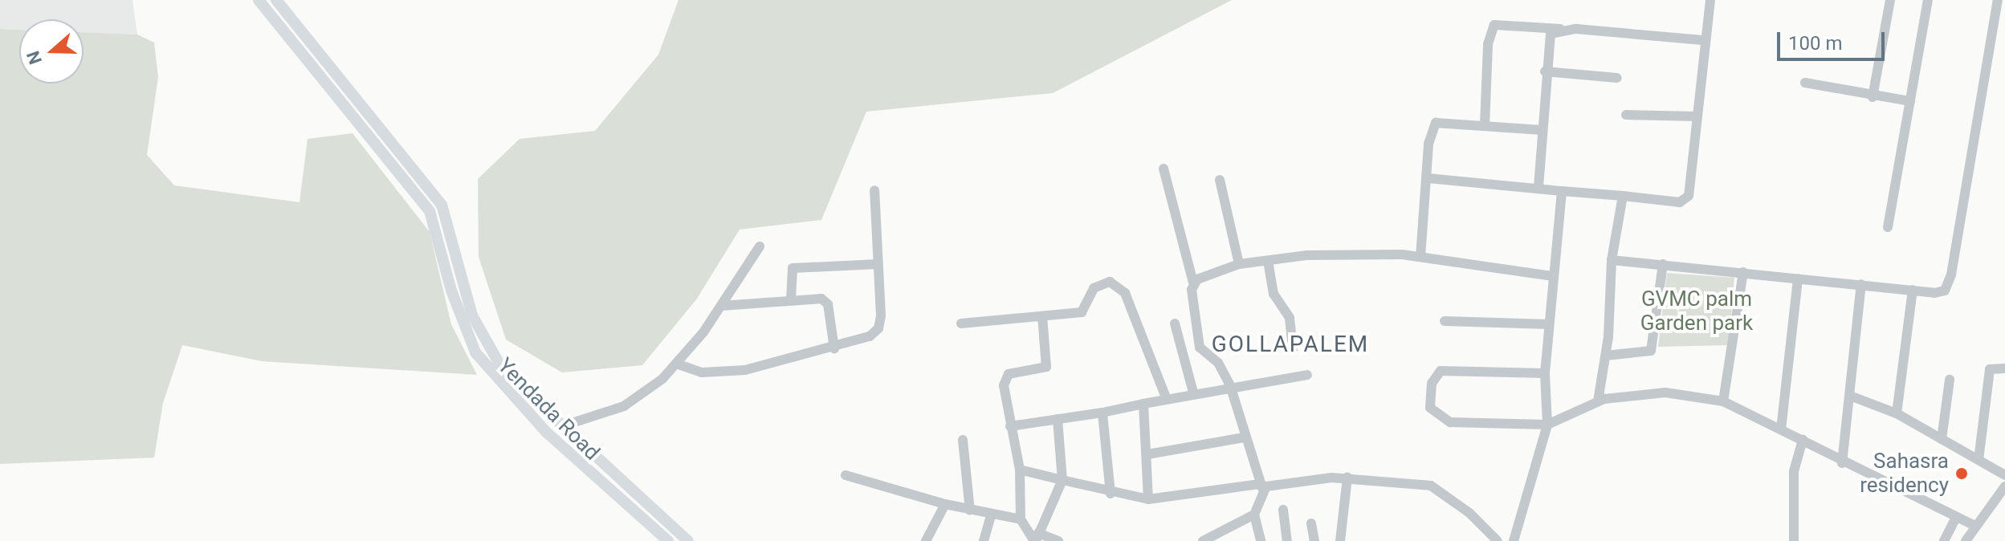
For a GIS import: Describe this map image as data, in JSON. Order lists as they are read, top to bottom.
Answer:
{
  "streets": {
    "main road": ["Yendada Road"]
  },
  "districts": ["GOLLAPALEM"],
  "parks": ["GVMC palm Garden park"],
  "places": ["Sahasra residency"],
  "scale_bar": "100 m",
  "north": "left"
}
